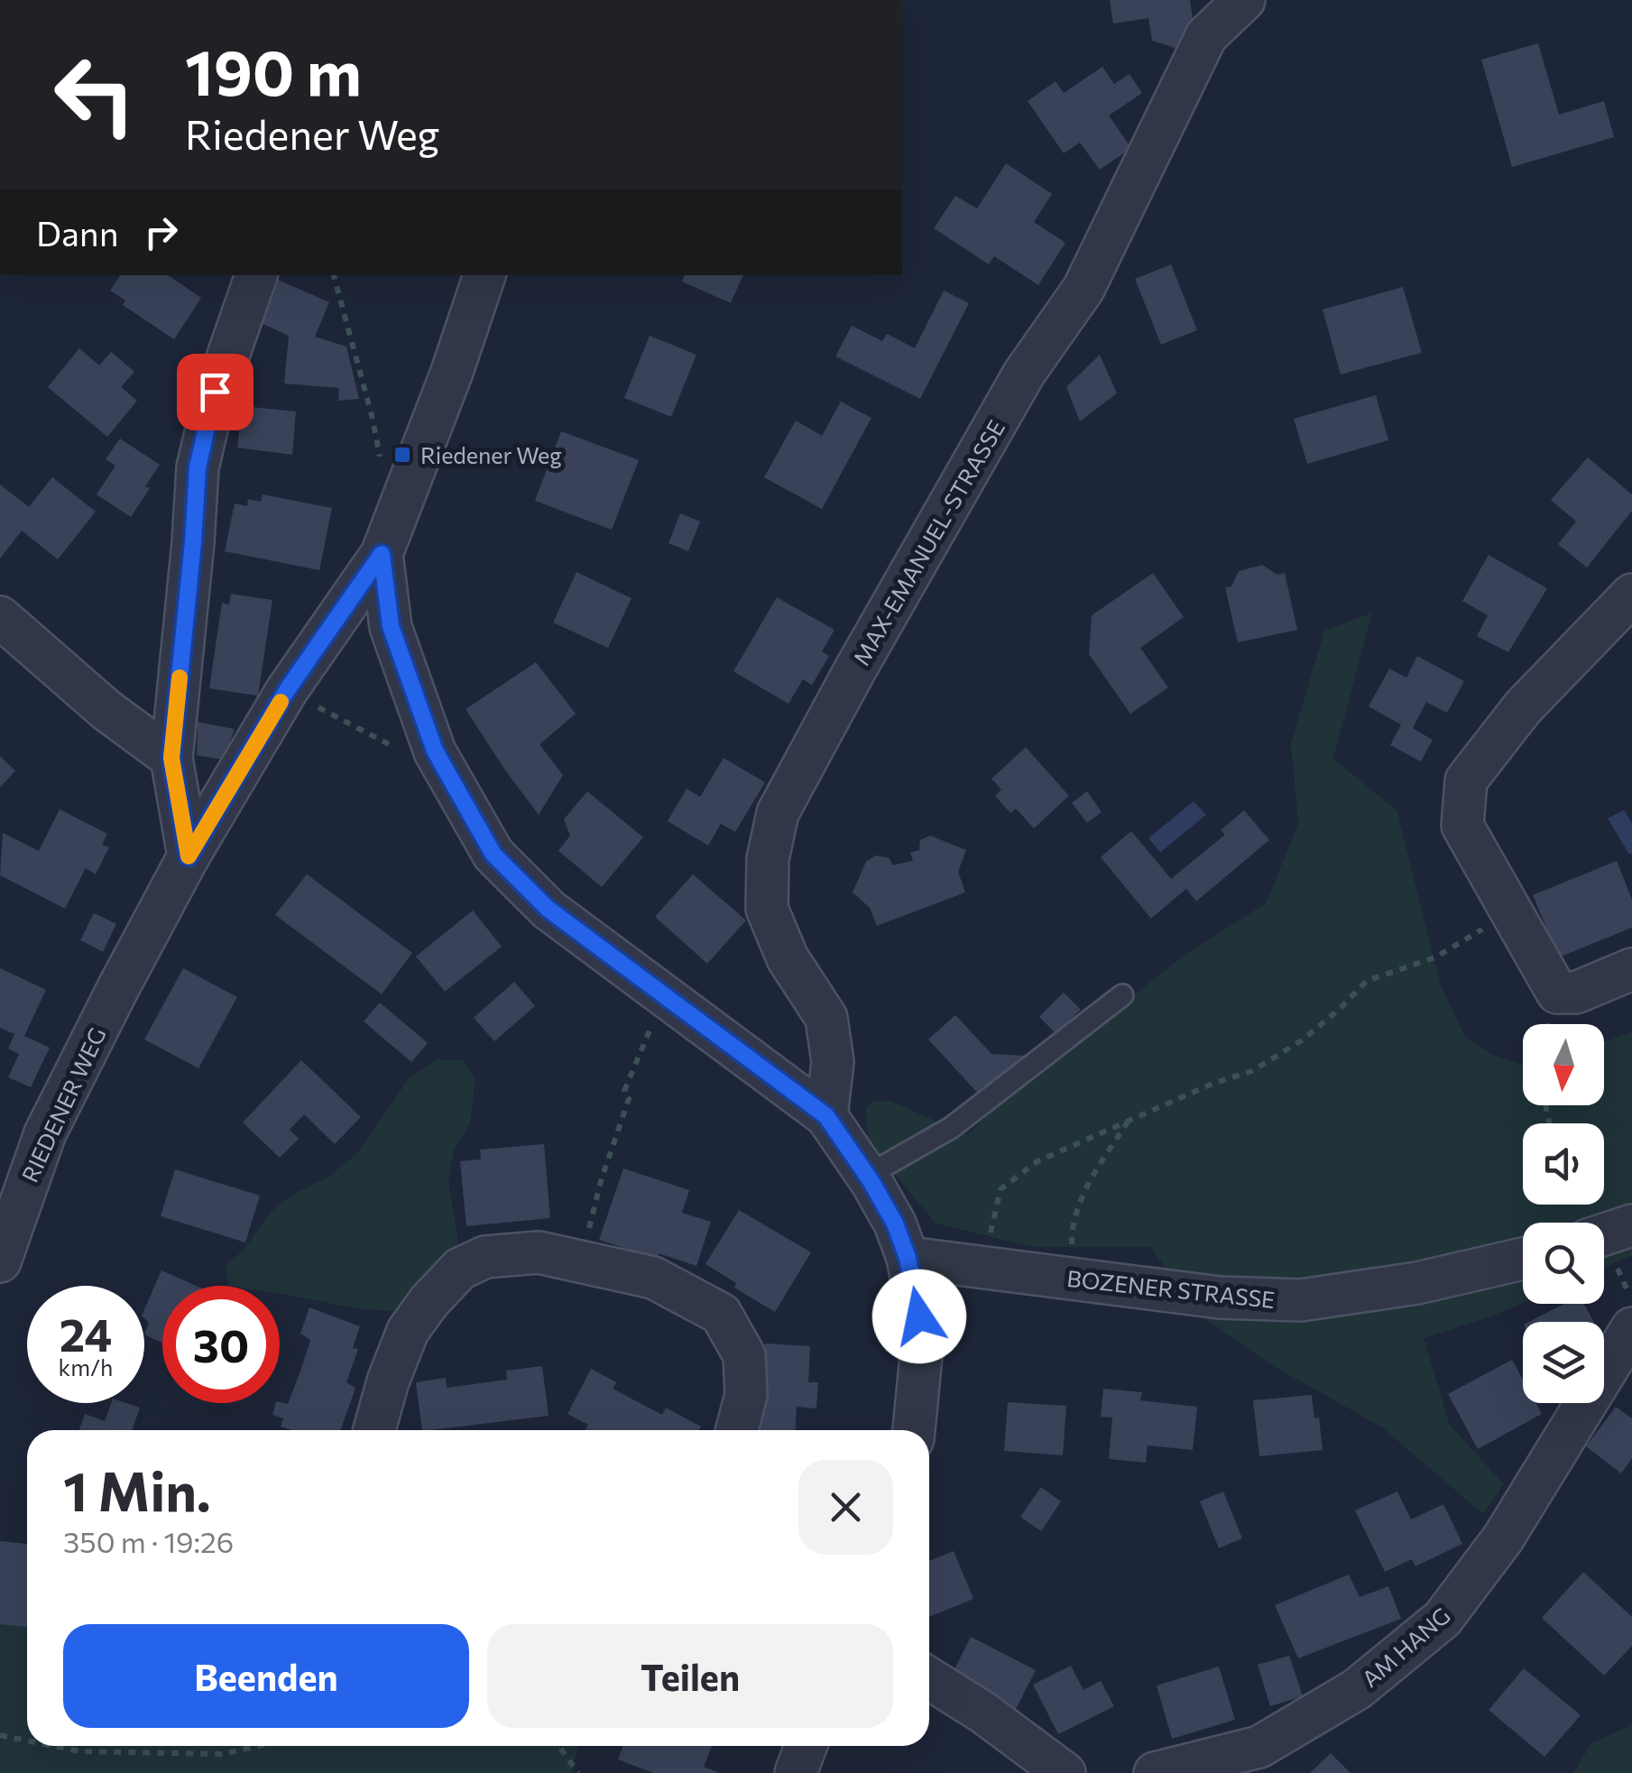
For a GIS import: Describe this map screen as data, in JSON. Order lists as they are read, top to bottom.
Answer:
{
  "streets": {
    "street": [
      "MAX-EMANUEL-STRASSE",
      "RIEDENER WEG",
      "BOZENER STRASSE",
      "AM HANG"
    ]
  },
  "places": {
    "transit": ["Riedener Weg"]
  },
  "north": "bottom",
  "page": {
    "turn": ["190 m", "Riedener Weg"],
    "then": "Dann",
    "speed": "24 km/h",
    "limit": "30",
    "heading": ["1 Min.", "350 m · 19:26"],
    "buttons": ["Beenden", "Teilen"]
  }
}
